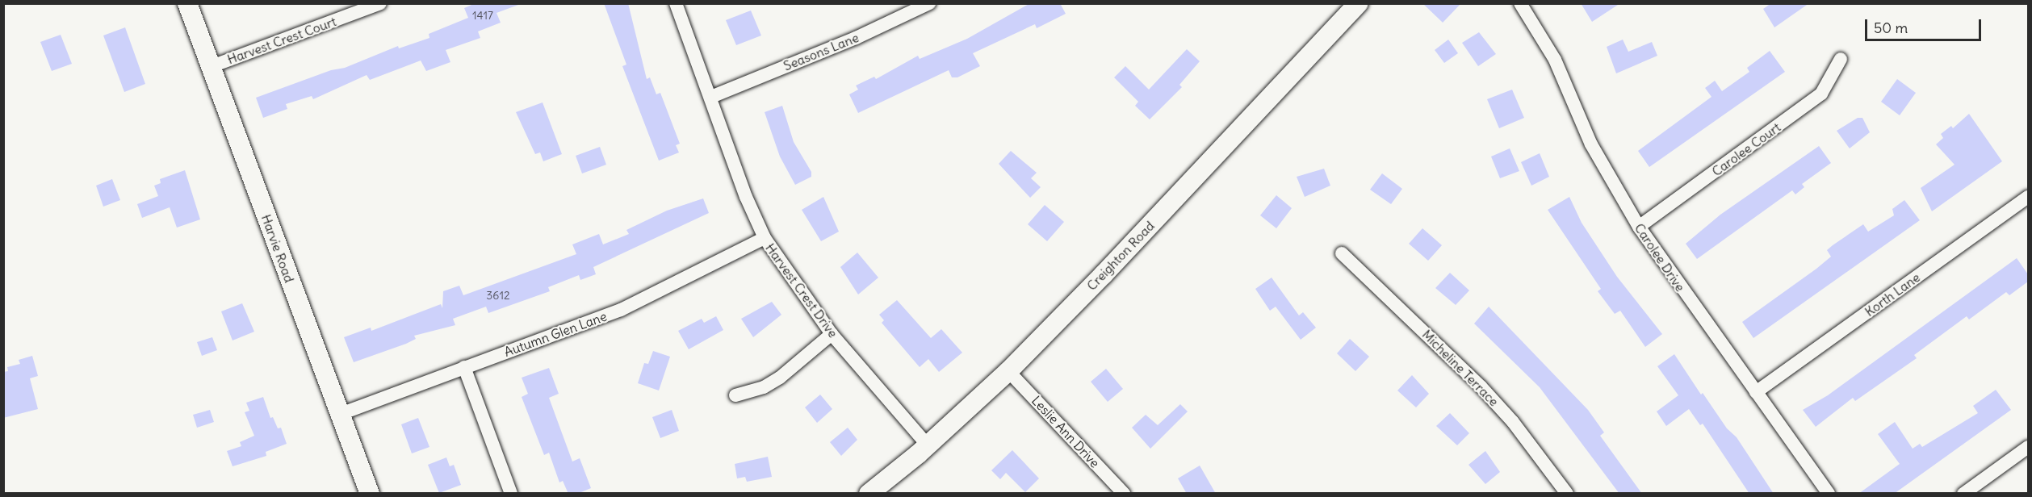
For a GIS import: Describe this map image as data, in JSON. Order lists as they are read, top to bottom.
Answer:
{
  "streets": {
    "main road": ["Harvie Road", "Creighton Road"],
    "street": [
      "Harvest Crest Court",
      "Seasons Lane",
      "Carolee Court",
      "Carolee Drive",
      "Harvest Crest Drive",
      "Korth Lane",
      "Autumn Glen Lane",
      "Micheline Terrace",
      "Leslie Ann Drive"
    ]
  },
  "crossings": [
    ["Harvest Crest Court", "Harvie Road"],
    ["Seasons Lane", "Harvest Crest Drive"],
    ["Carolee Court", "Carolee Drive"],
    ["Harvie Road", "Autumn Glen Lane"],
    ["Creighton Road", "Harvest Crest Drive"],
    ["Creighton Road", "Leslie Ann Drive"],
    ["Carolee Drive", "Korth Lane"],
    ["Harvest Crest Drive", "Autumn Glen Lane"]
  ],
  "house_numbers": ["1417", "3612"],
  "scale_bar": "50 m"
}
